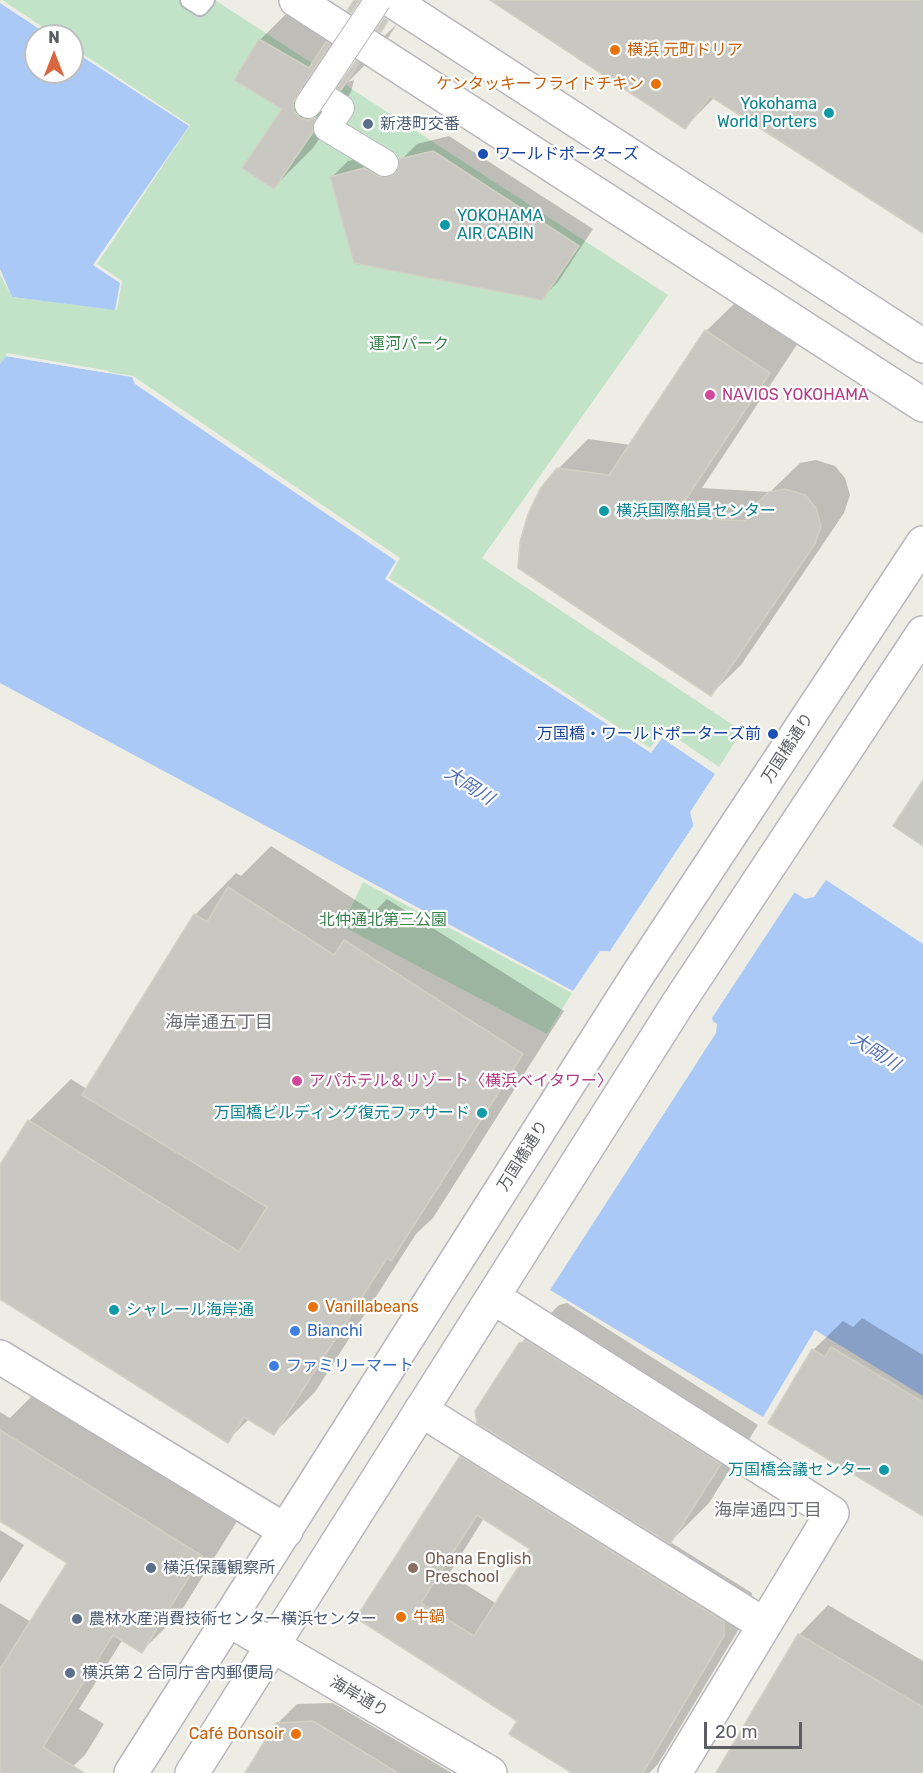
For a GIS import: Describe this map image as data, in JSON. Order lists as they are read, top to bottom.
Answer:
{
  "streets": {
    "street": ["万国橋通り", "海岸通り"]
  },
  "crossings": [
    ["万国橋通り", "海岸通り"]
  ],
  "districts": ["海岸通五丁目", "海岸通四丁目"],
  "water": ["大岡川"],
  "parks": ["運河パーク", "北仲通北第三公園"],
  "places": [
    "横浜 元町ドリア",
    "ケンタッキーフライドチキン",
    "Yokohama World Porters",
    "新港町交番",
    "ワールドポーターズ",
    "YOKOHAMA AIR CABIN",
    "NAVIOS YOKOHAMA",
    "横浜国際船員センター",
    "万国橋・ワールドポーターズ前",
    "アパホテル＆リゾート〈横浜ベイタワー〉",
    "万国橋ビルディング復元ファサード",
    "Vanillabeans",
    "シャレール海岸通",
    "Bianchi",
    "ファミリーマート",
    "万国橋会議センター",
    "横浜保護観察所",
    "Ohana English Preschool",
    "牛鍋",
    "農林水産消費技術センター横浜センター",
    "横浜第２合同庁舎内郵便局",
    "Café Bonsoir"
  ],
  "scale_bar": "20 m",
  "north": "top"
}
